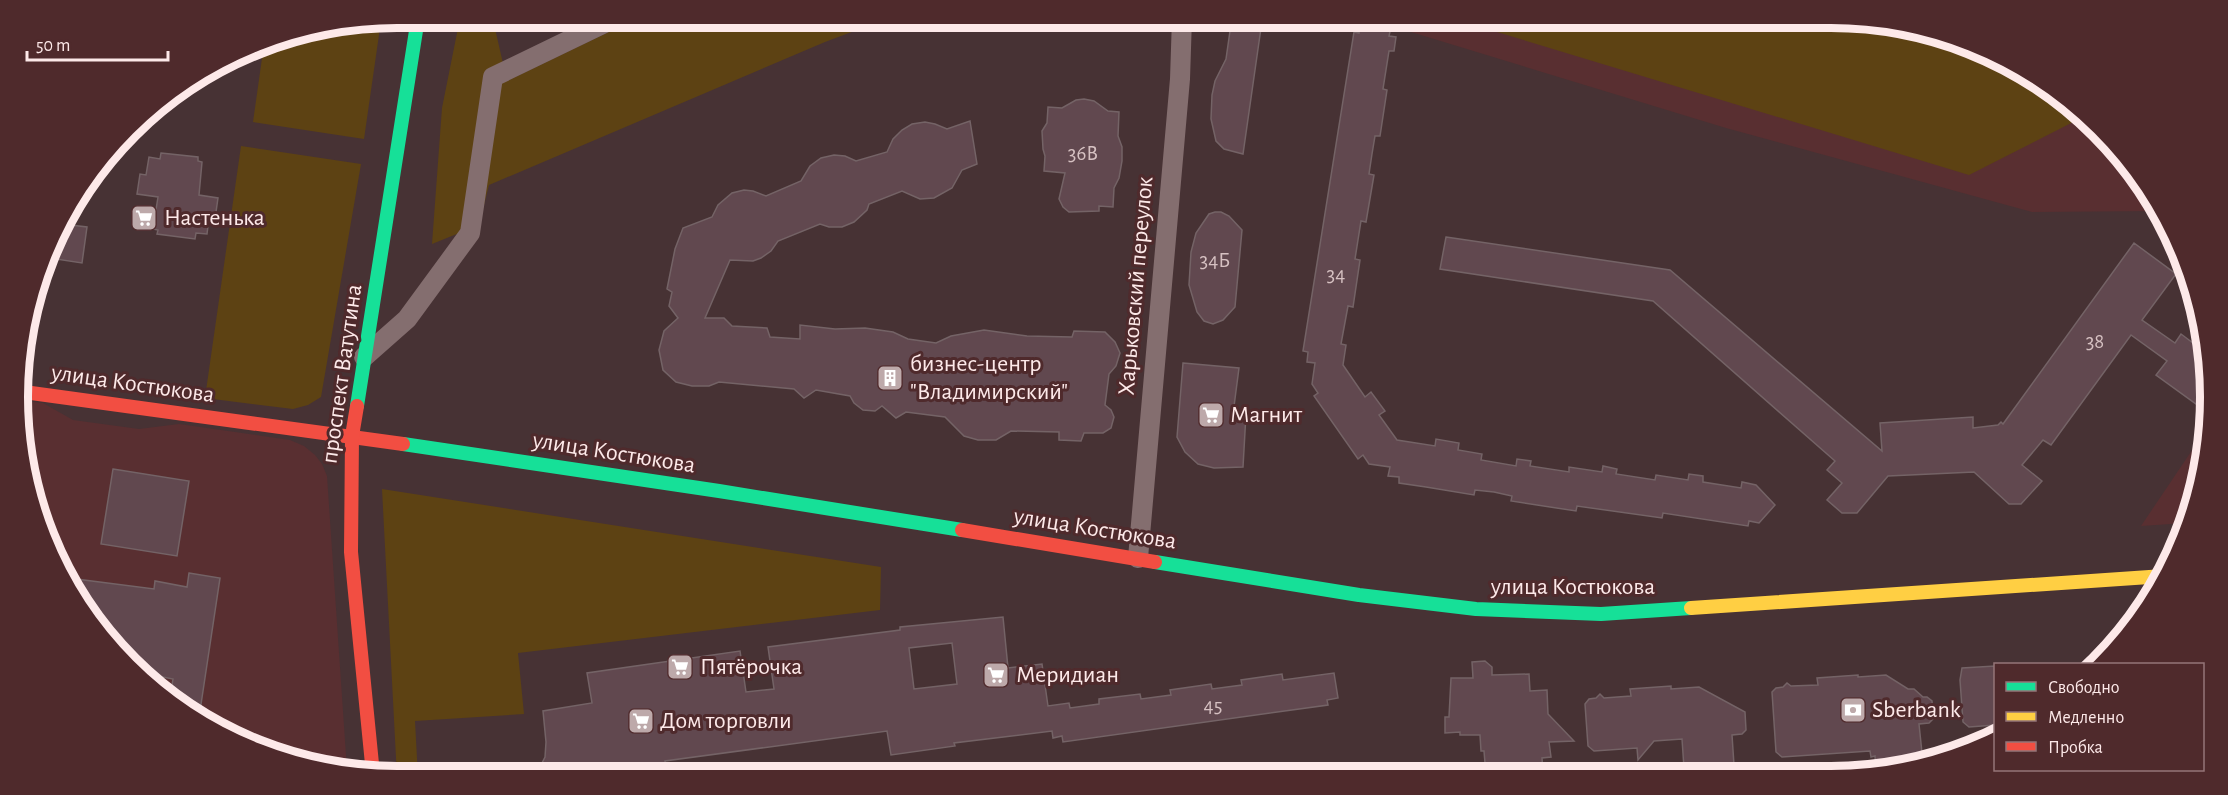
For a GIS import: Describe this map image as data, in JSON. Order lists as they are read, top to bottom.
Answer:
{
  "streets": {
    "main road": ["проспект Ватутина", "улица Костюкова"],
    "street": ["Харьковский переулок"]
  },
  "crossings": [
    ["Харьковский переулок", "улица Костюкова"],
    ["проспект Ватутина", "улица Костюкова"]
  ],
  "places": {
    "supermarket": [
      "Настенька",
      "Магнит",
      "Пятёрочка",
      "Меридиан",
      "Дом торговли"
    ],
    "building": ["бизнес-центр \"Владимирский\""],
    "bank": ["Sberbank"]
  },
  "house_numbers": [
    "36В",
    "34Б",
    "34",
    "38",
    "45"
  ],
  "legend": ["Свободно", "Медленно", "Пробка"],
  "scale_bar": "50 m"
}
